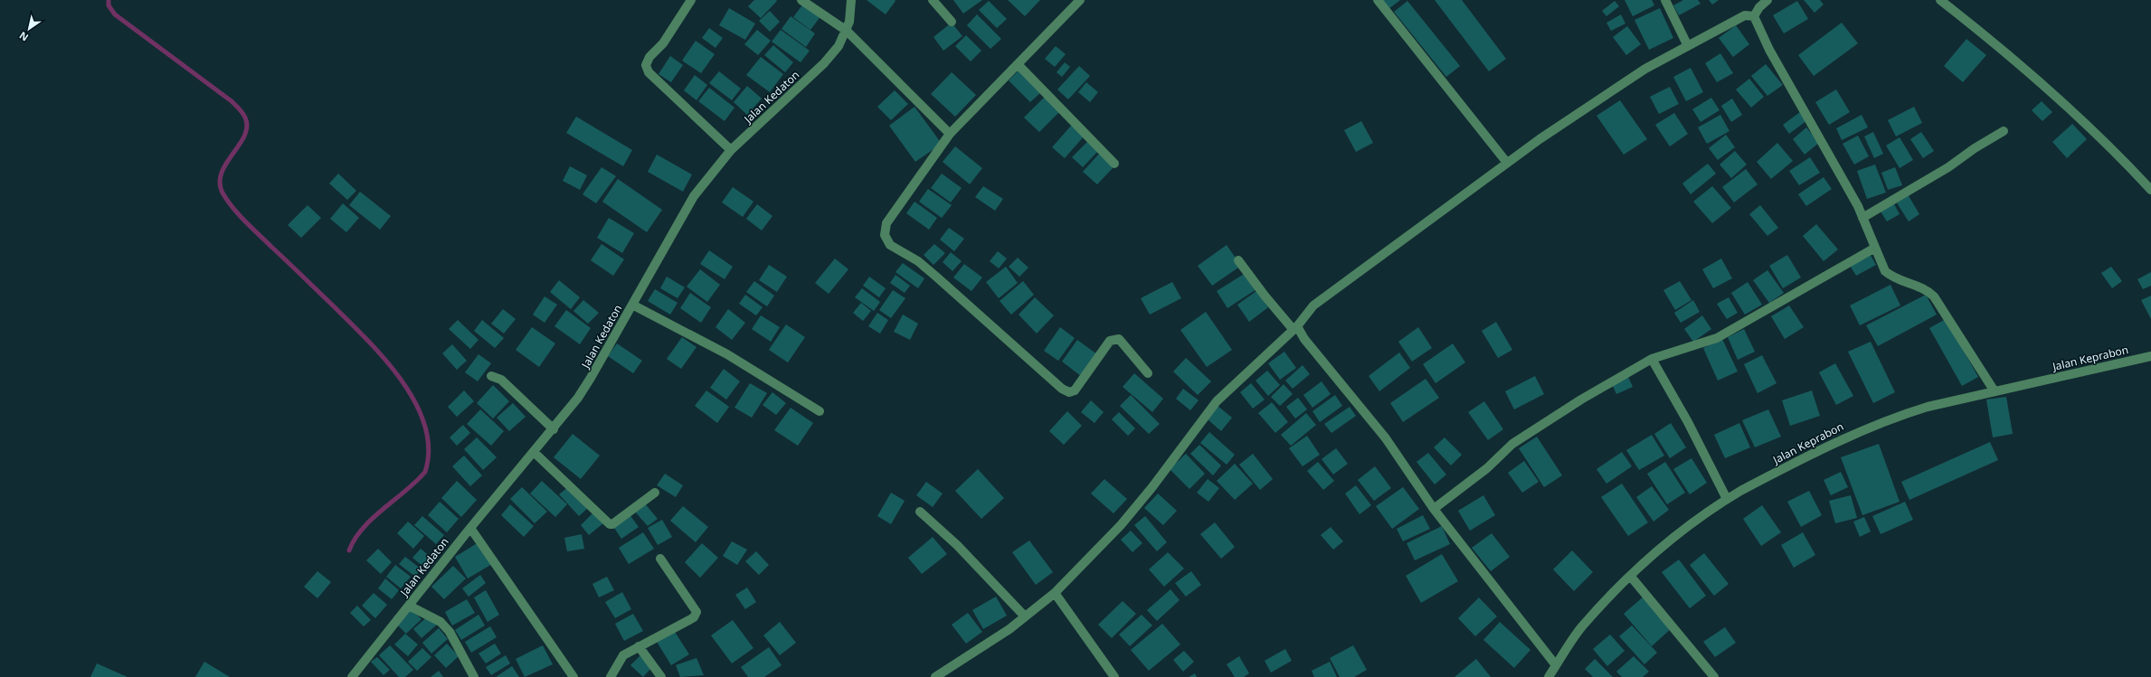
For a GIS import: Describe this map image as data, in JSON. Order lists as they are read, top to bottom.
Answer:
{
  "streets": {
    "street": ["Jalan Kedaton", "Jalan Keprabon"]
  },
  "north": "bottom left"
}
